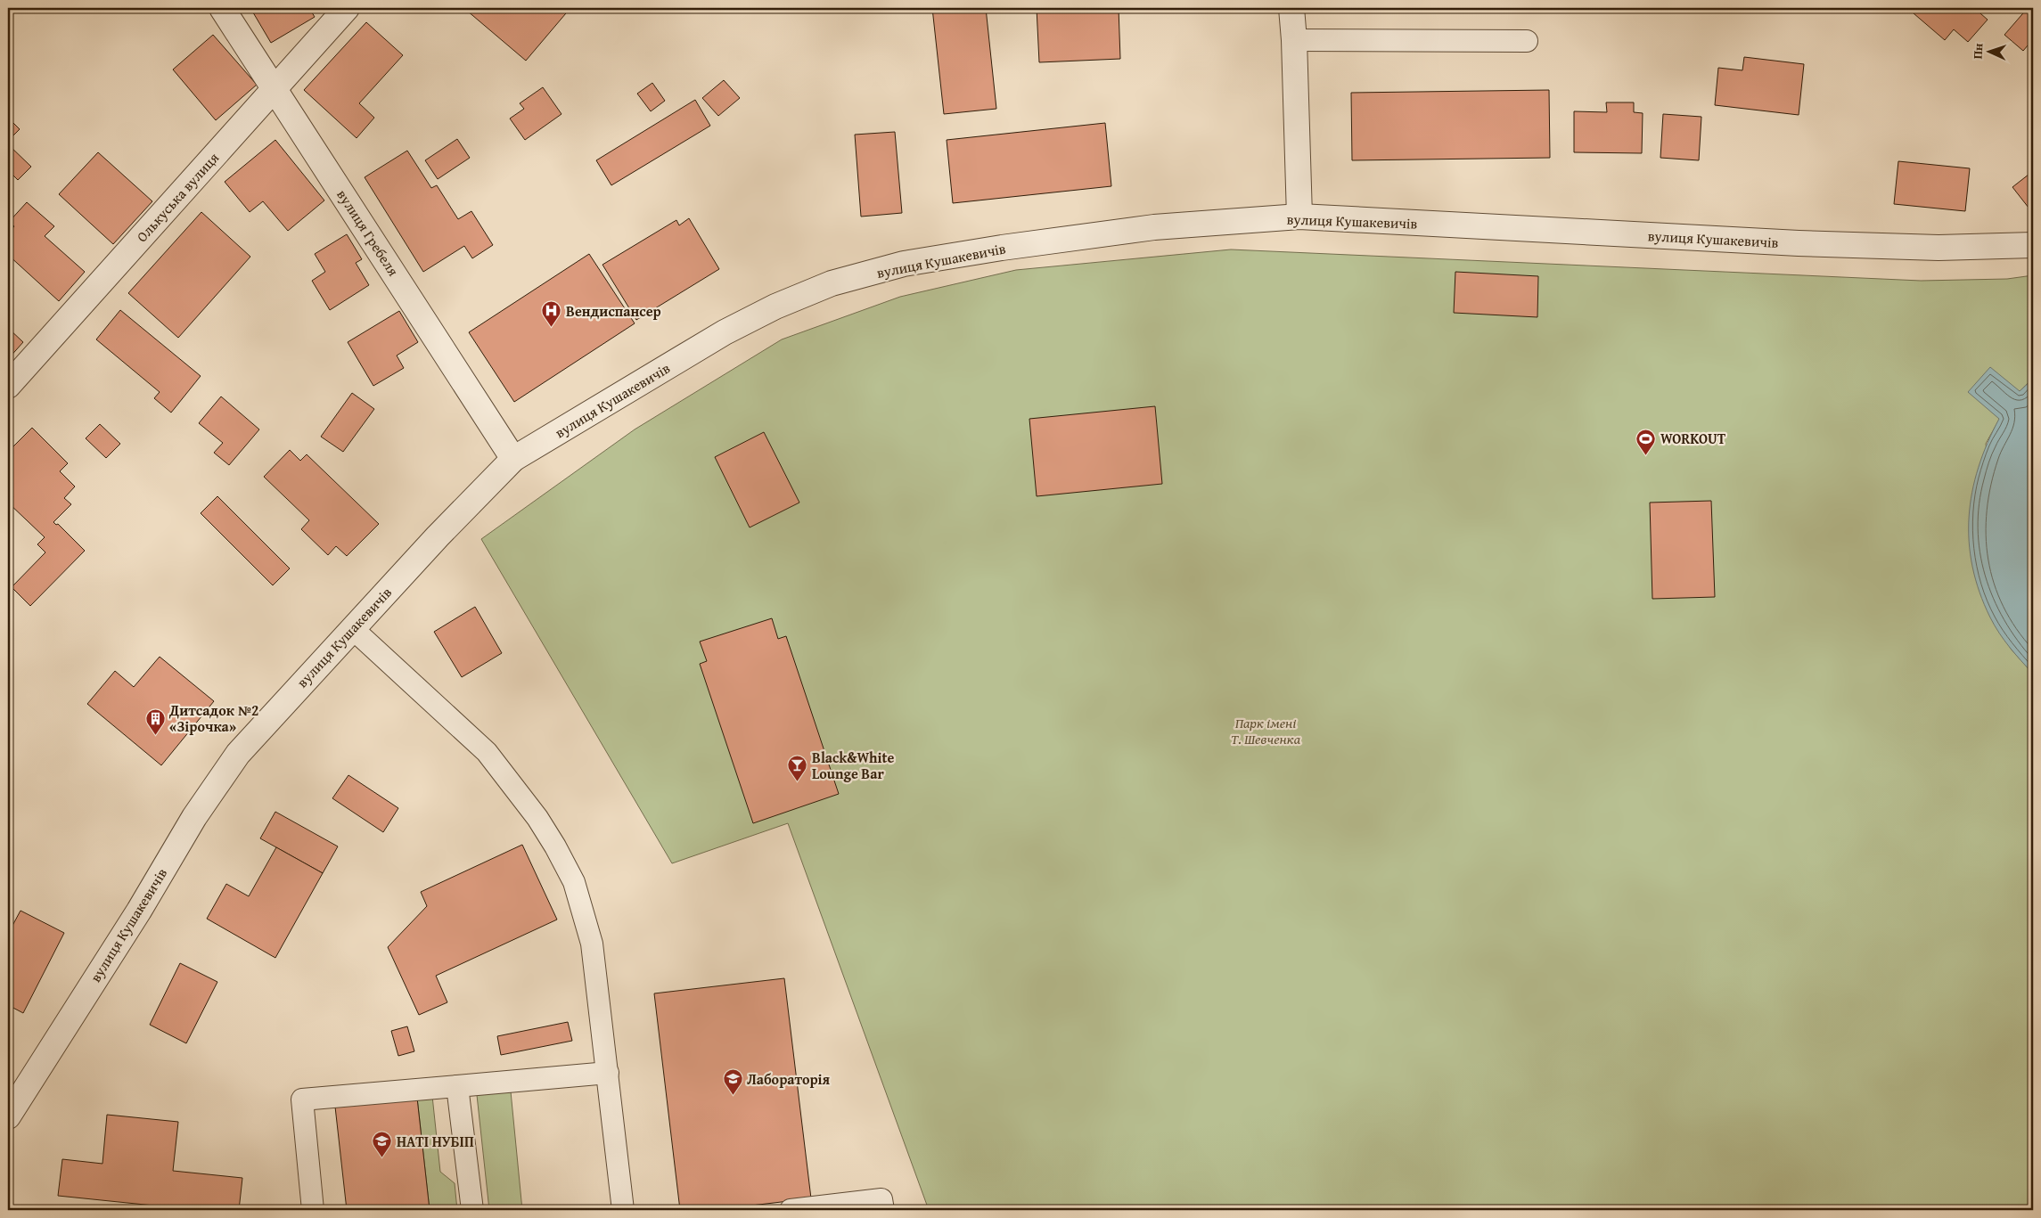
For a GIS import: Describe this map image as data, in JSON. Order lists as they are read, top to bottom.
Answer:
{
  "streets": {
    "street": ["Олькуська вулиця", "вулиця Кушакевичів", "вулиця Гребеля"]
  },
  "crossings": [
    ["Олькуська вулиця", "вулиця Гребеля"],
    ["вулиця Кушакевичів", "вулиця Гребеля"]
  ],
  "parks": ["Парк імені Т. Шевченка"],
  "places": {
    "hospital": ["Вендиспансер"],
    "sports": ["WORKOUT"],
    "building": ["Дитсадок №2 «Зірочка»"],
    "bar": ["Black&White Lounge Bar"],
    "school or university": ["Лабораторія", "НАТІ НУБІП"]
  },
  "north": "left"
}
